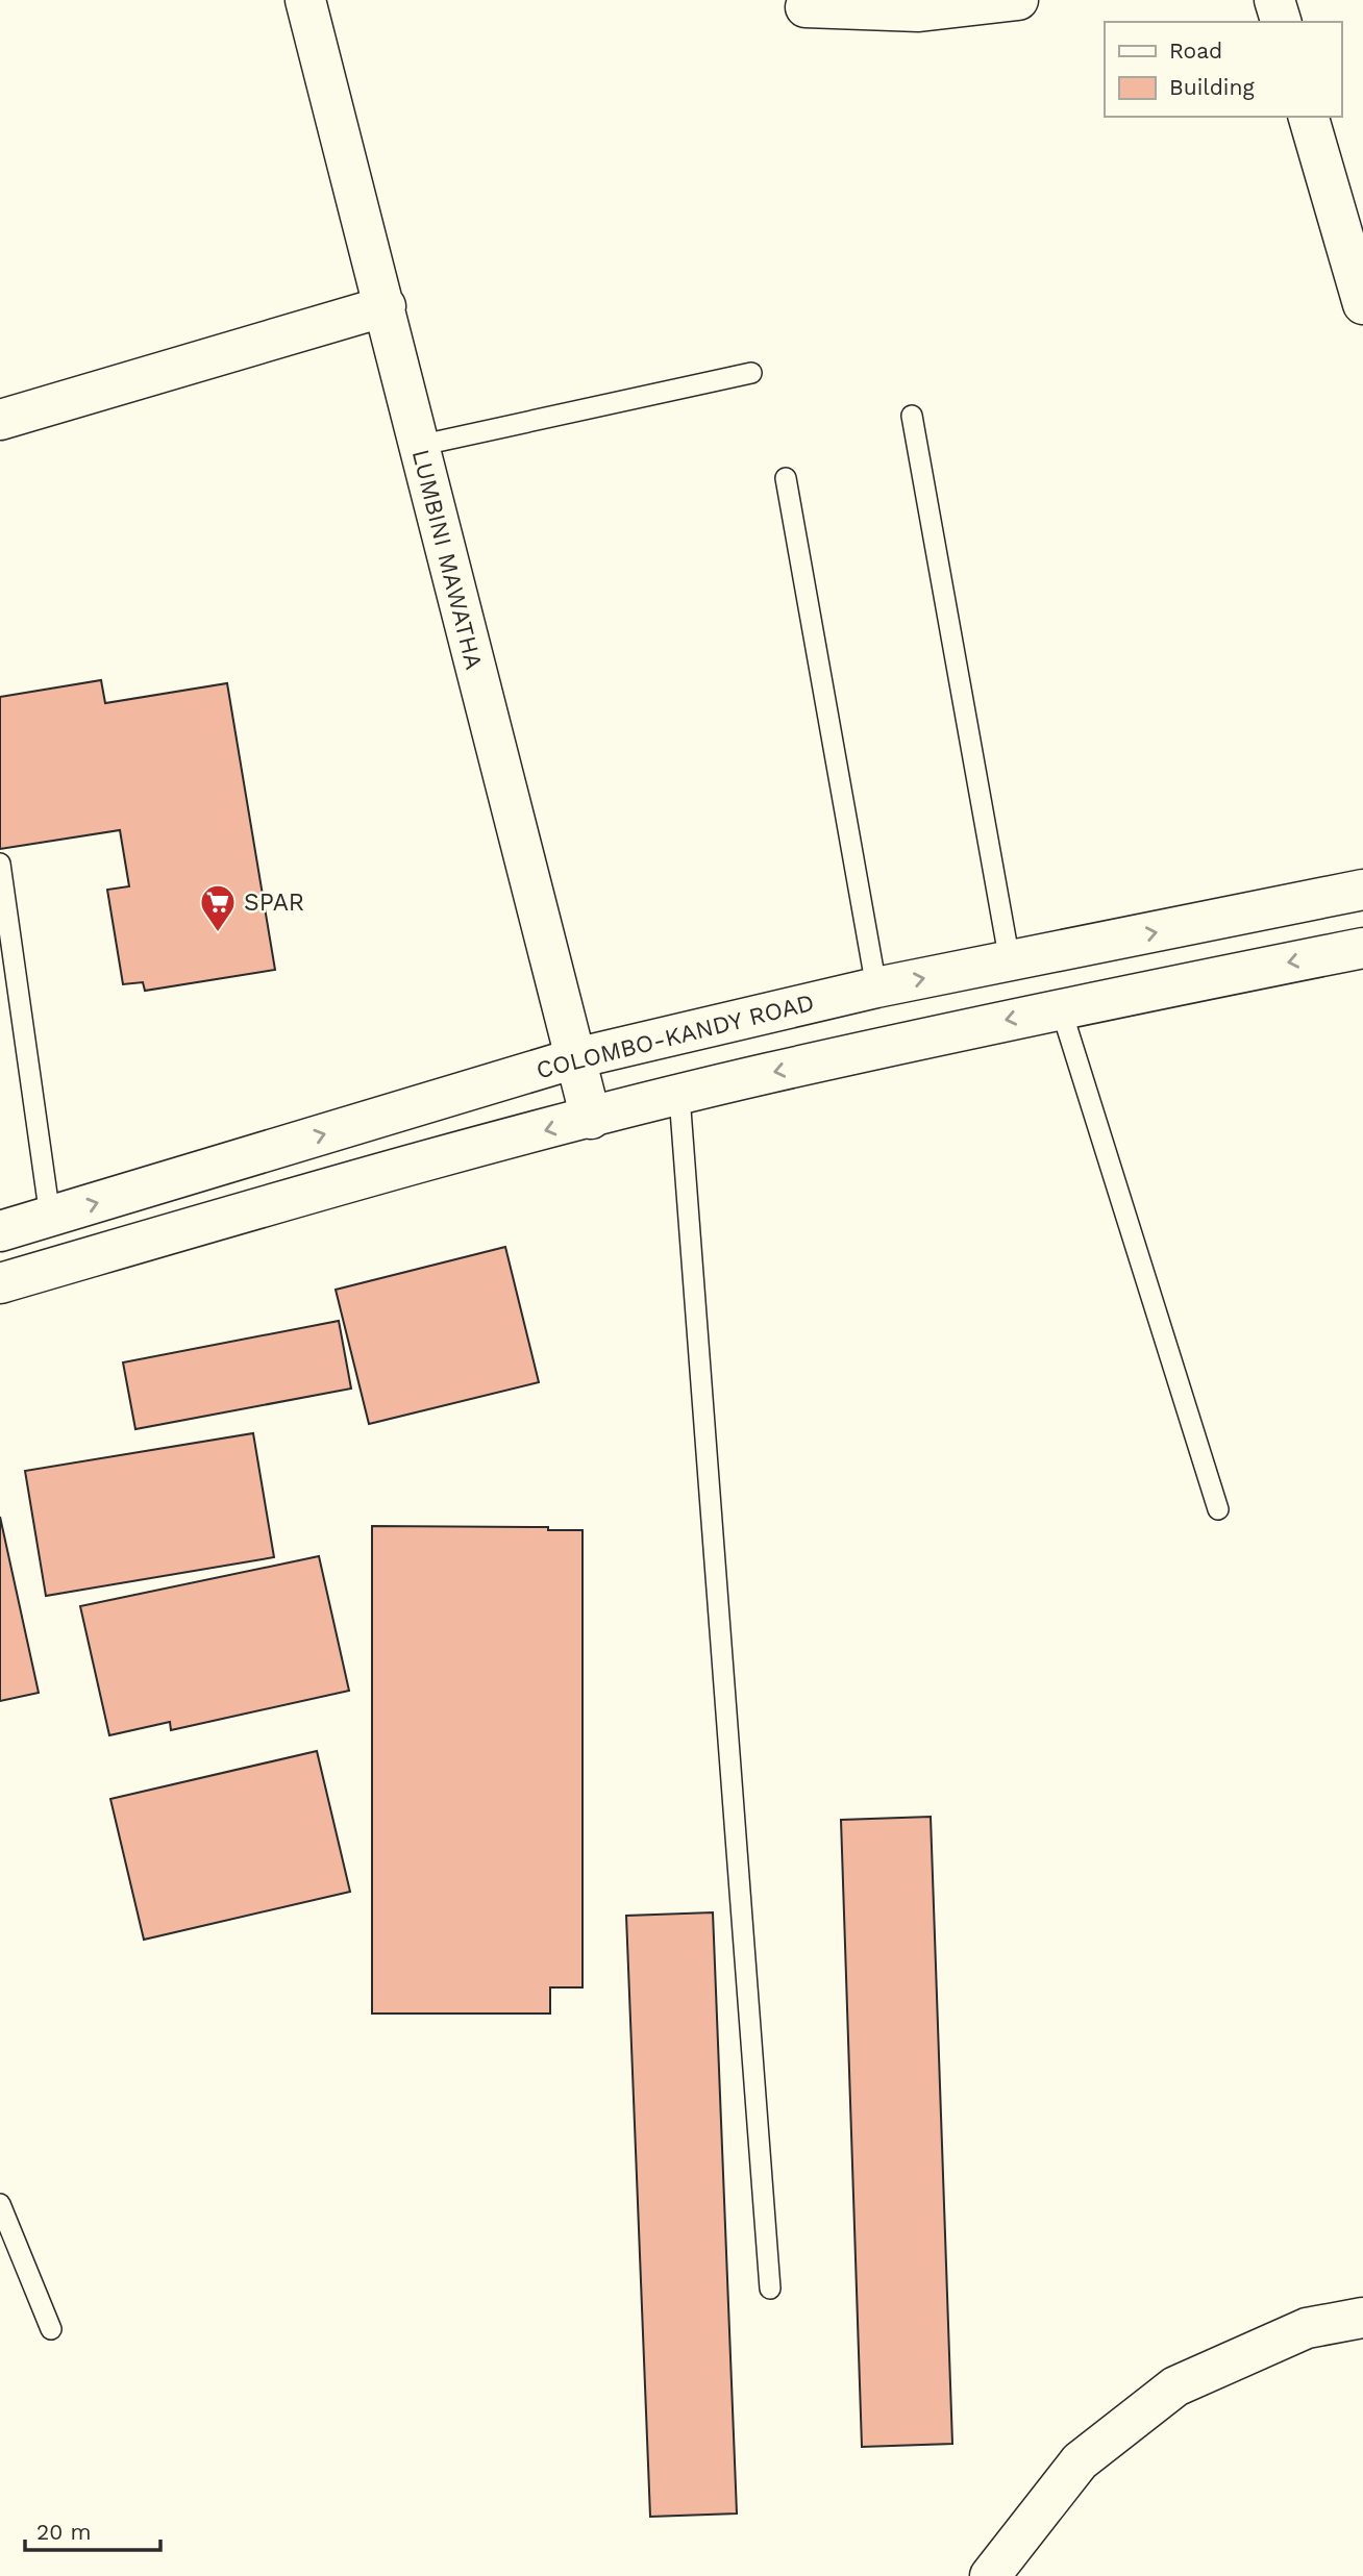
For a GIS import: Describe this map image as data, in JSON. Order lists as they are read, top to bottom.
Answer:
{
  "streets": {
    "main road": ["LUMBINI MAWATHA", "COLOMBO-KANDY ROAD"]
  },
  "crossings": [
    ["LUMBINI MAWATHA", "COLOMBO-KANDY ROAD"]
  ],
  "places": {
    "supermarket": ["SPAR"]
  },
  "legend": ["Road", "Building"],
  "scale_bar": "20 m"
}
